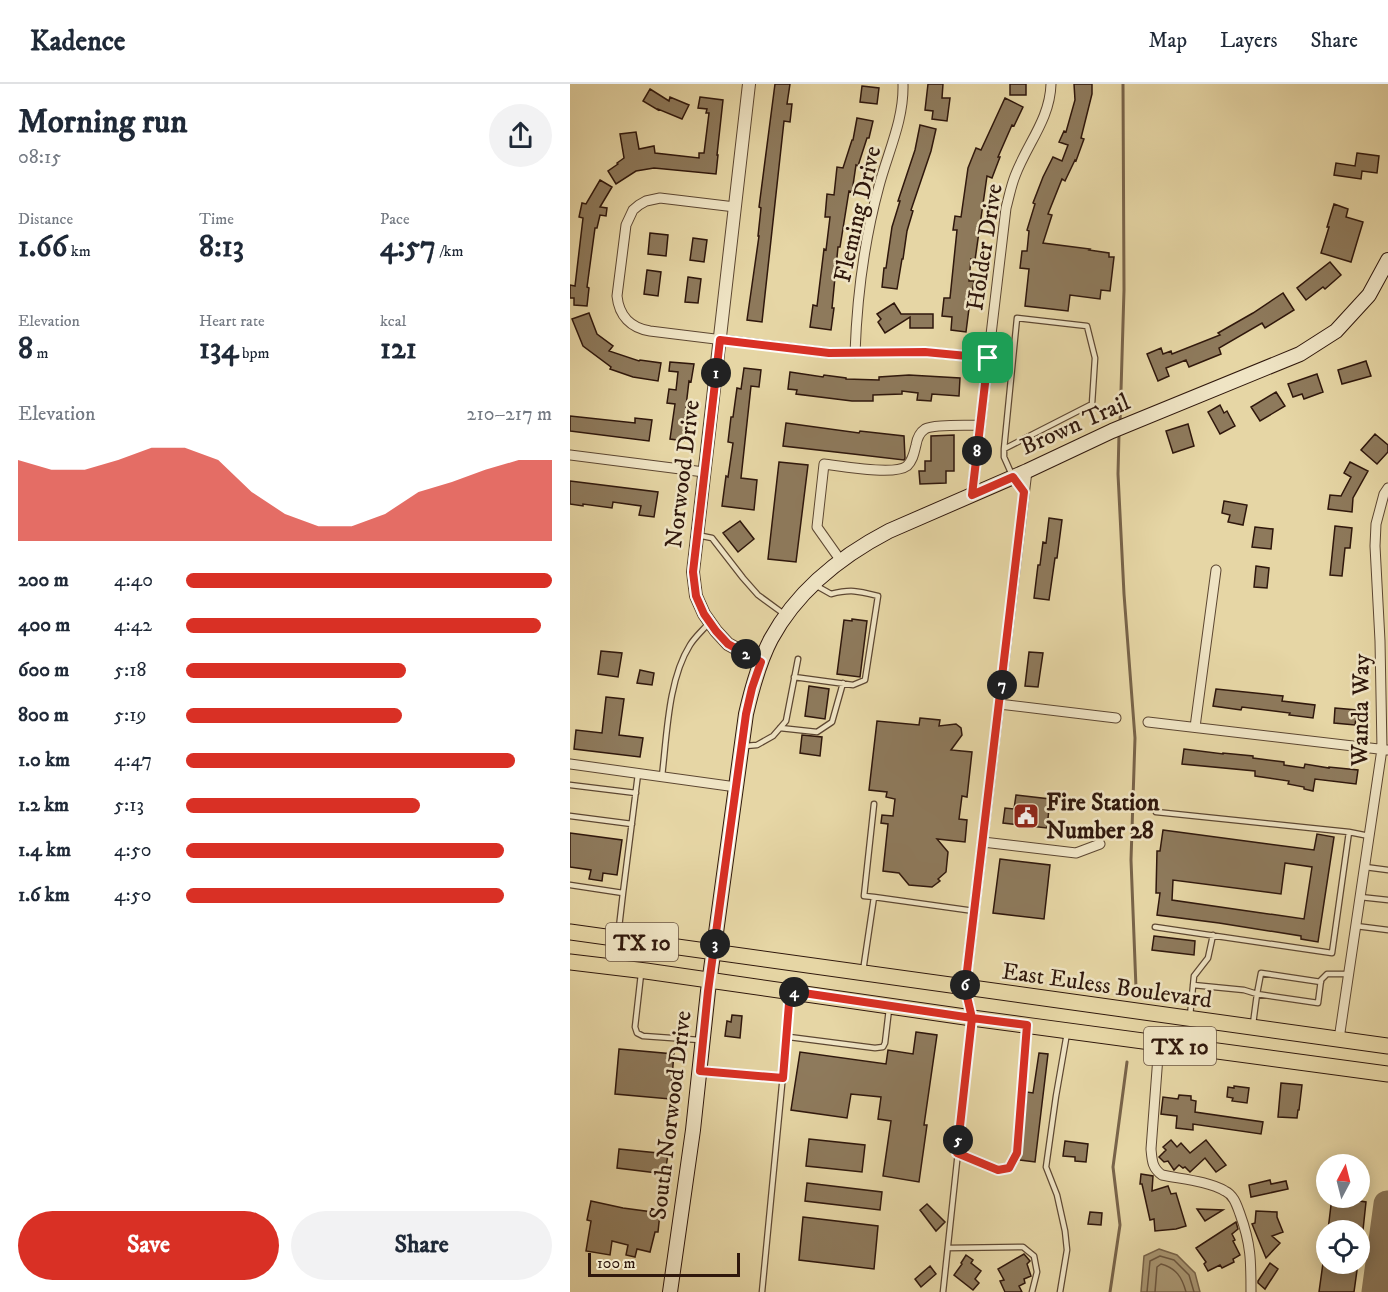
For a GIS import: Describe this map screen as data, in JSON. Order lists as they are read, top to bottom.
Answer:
{
  "streets": {
    "main road": [
      "Brown Trail",
      "TX 10",
      "East Euless Boulevard",
      "South Norwood Drive"
    ],
    "street": [
      "Fleming Drive",
      "Holder Drive",
      "Norwood Drive",
      "Wanda Way"
    ]
  },
  "crossings": [
    ["Holder Drive", "Brown Trail"],
    ["Brown Trail", "Norwood Drive"],
    ["Wanda Way", "East Euless Boulevard"],
    ["TX 10", "East Euless Boulevard"],
    ["TX 10", "South Norwood Drive"],
    ["East Euless Boulevard", "South Norwood Drive"]
  ],
  "places": {
    "public building": ["Fire Station Number 28"]
  },
  "scale_bar": "100 m",
  "north": "top",
  "page": {
    "header": "Kadence",
    "nav": ["Map", "Layers", "Share"],
    "heading": ["Morning run", "08:15"],
    "stats": [
      ["Distance", "1.66 km"],
      ["Time", "8:13"],
      ["Pace", "4:57 /km"],
      ["Elevation", "8 m"],
      ["Heart rate", "134 bpm"],
      ["kcal", "121"]
    ],
    "pins": [
      "1",
      "8",
      "2",
      "7",
      "3",
      "6",
      "4",
      "5"
    ],
    "chart": ["Elevation", "210–217 m"],
    "list": [
      {
        "name": "200 m",
        "note": "4:40"
      },
      {
        "name": "400 m",
        "note": "4:42"
      },
      {
        "name": "600 m",
        "note": "5:18"
      },
      {
        "name": "800 m",
        "note": "5:19"
      },
      {
        "name": "1.0 km",
        "note": "4:47"
      },
      {
        "name": "1.2 km",
        "note": "5:13"
      },
      {
        "name": "1.4 km",
        "note": "4:50"
      },
      {
        "name": "1.6 km",
        "note": "4:50"
      }
    ],
    "buttons": ["Save", "Share"],
    "scale": "100 m"
  }
}
